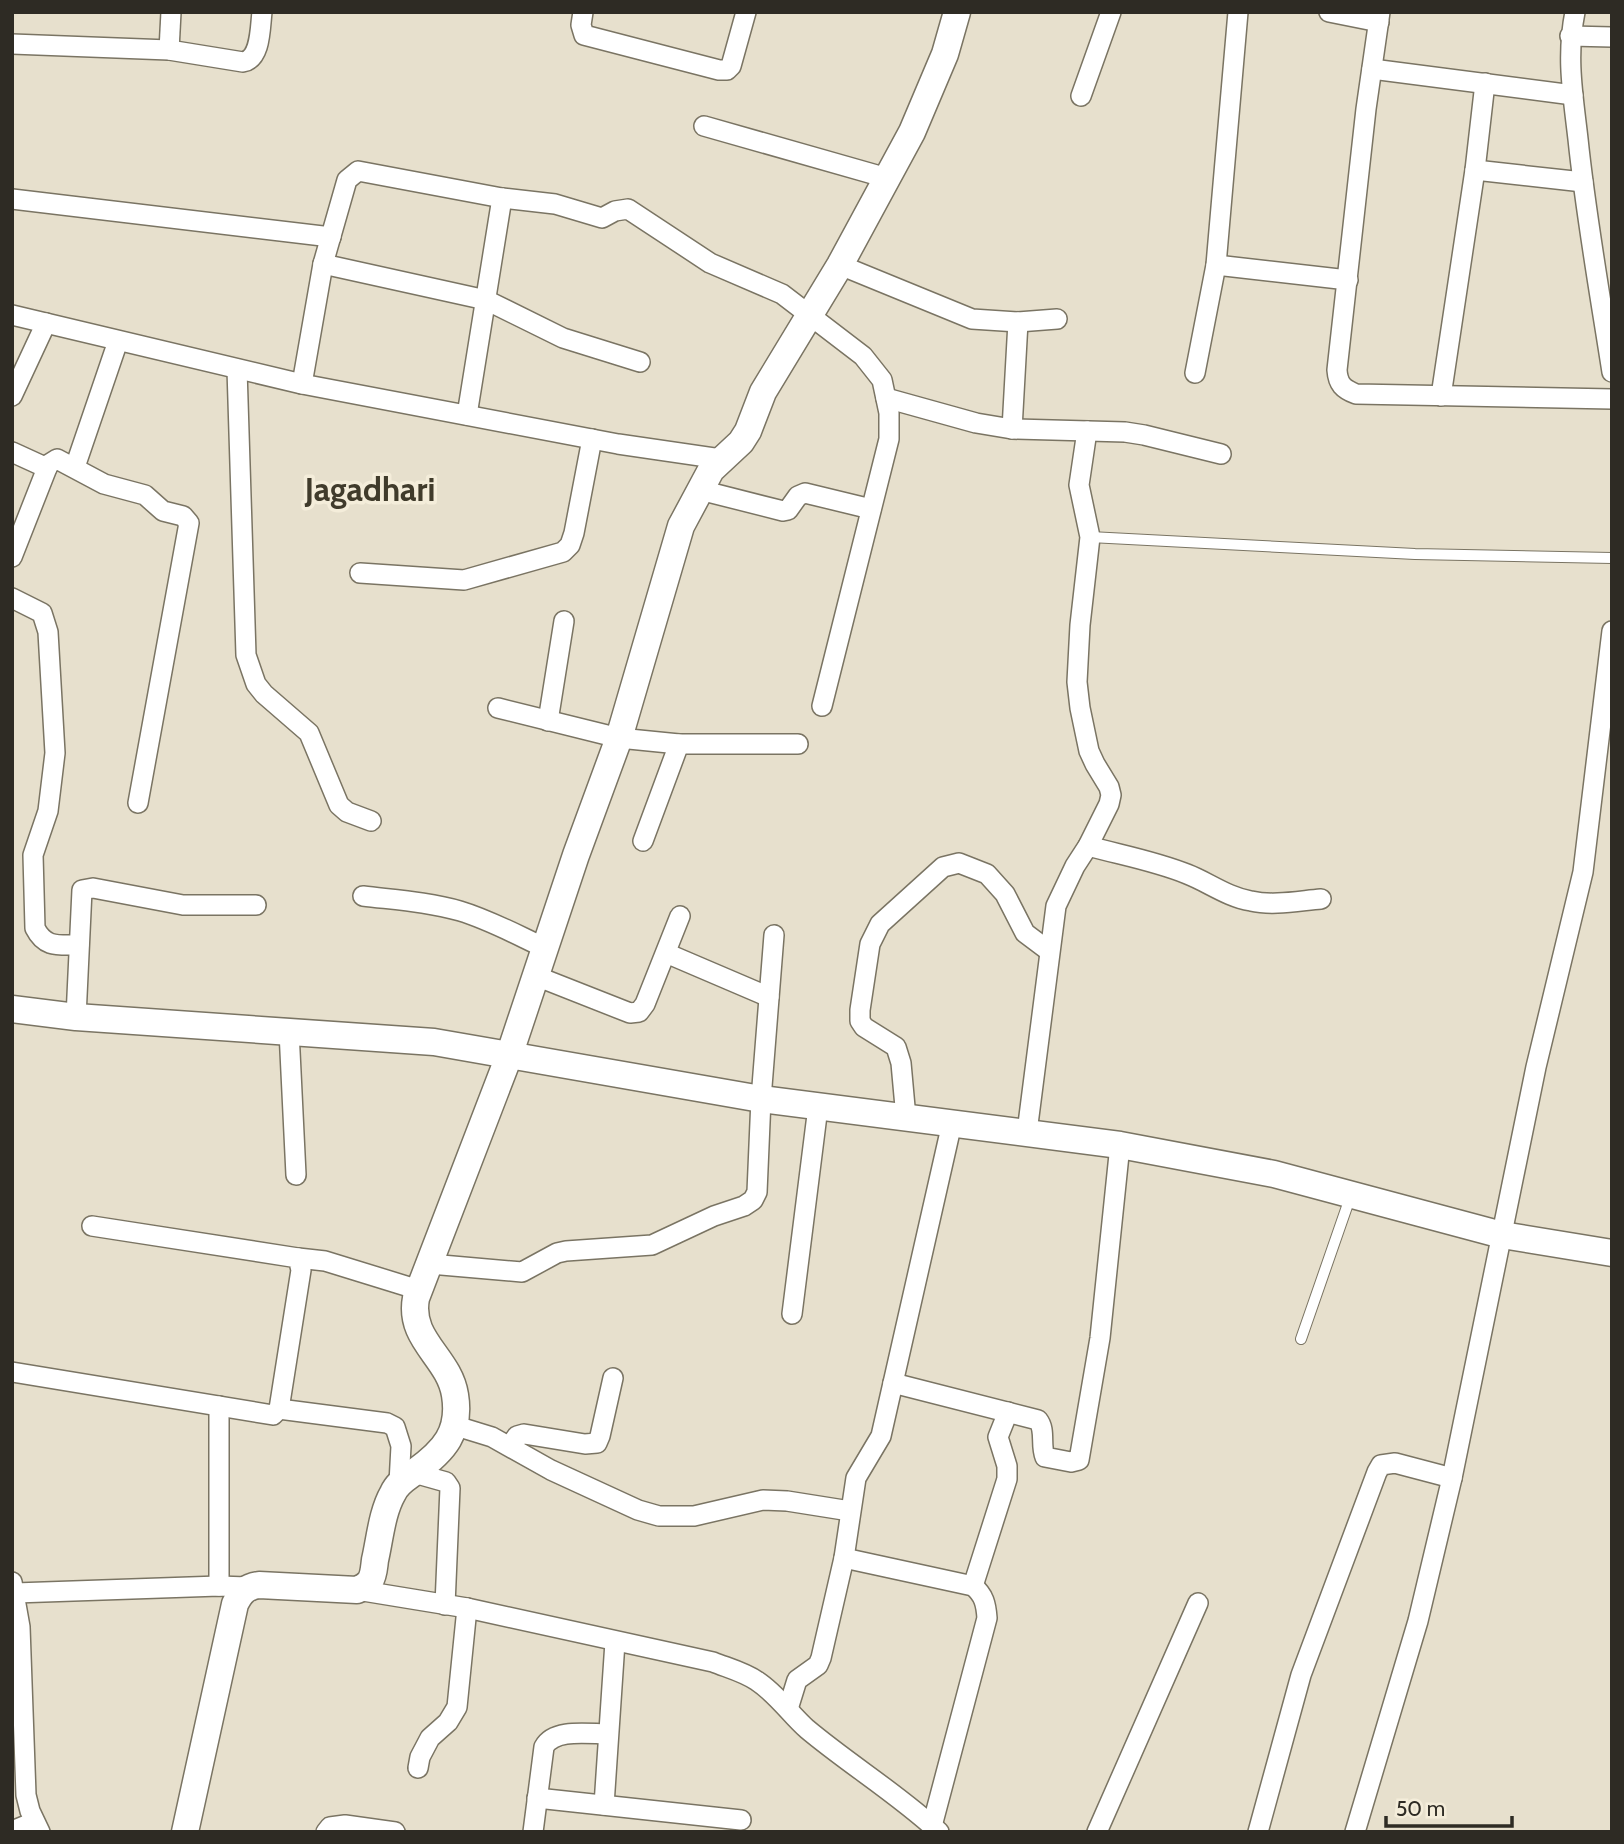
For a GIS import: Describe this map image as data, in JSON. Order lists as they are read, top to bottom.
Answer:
{
  "districts": ["Jagadhari"],
  "scale_bar": "50 m"
}
